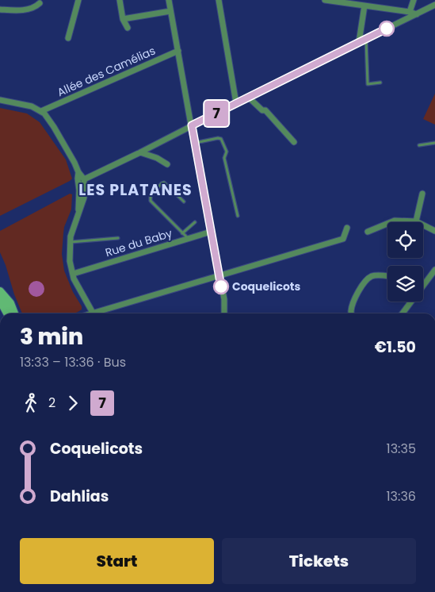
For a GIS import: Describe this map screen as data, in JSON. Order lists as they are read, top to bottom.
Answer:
{
  "streets": {
    "street": ["Allée des Camélias", "Rue du Baby"]
  },
  "districts": ["LES PLATANES"],
  "places": ["Coquelicots"],
  "lines": ["bus line 7"],
  "page": {
    "on_map": "7",
    "heading": ["3 min", "13:33 – 13:36 · Bus", "€1.50"],
    "legs": ["2", "7"],
    "list": [
      {
        "name": "Coquelicots",
        "value": "13:35"
      },
      {
        "name": "Dahlias",
        "value": "13:36"
      }
    ],
    "buttons": ["Start", "Tickets"]
  }
}
